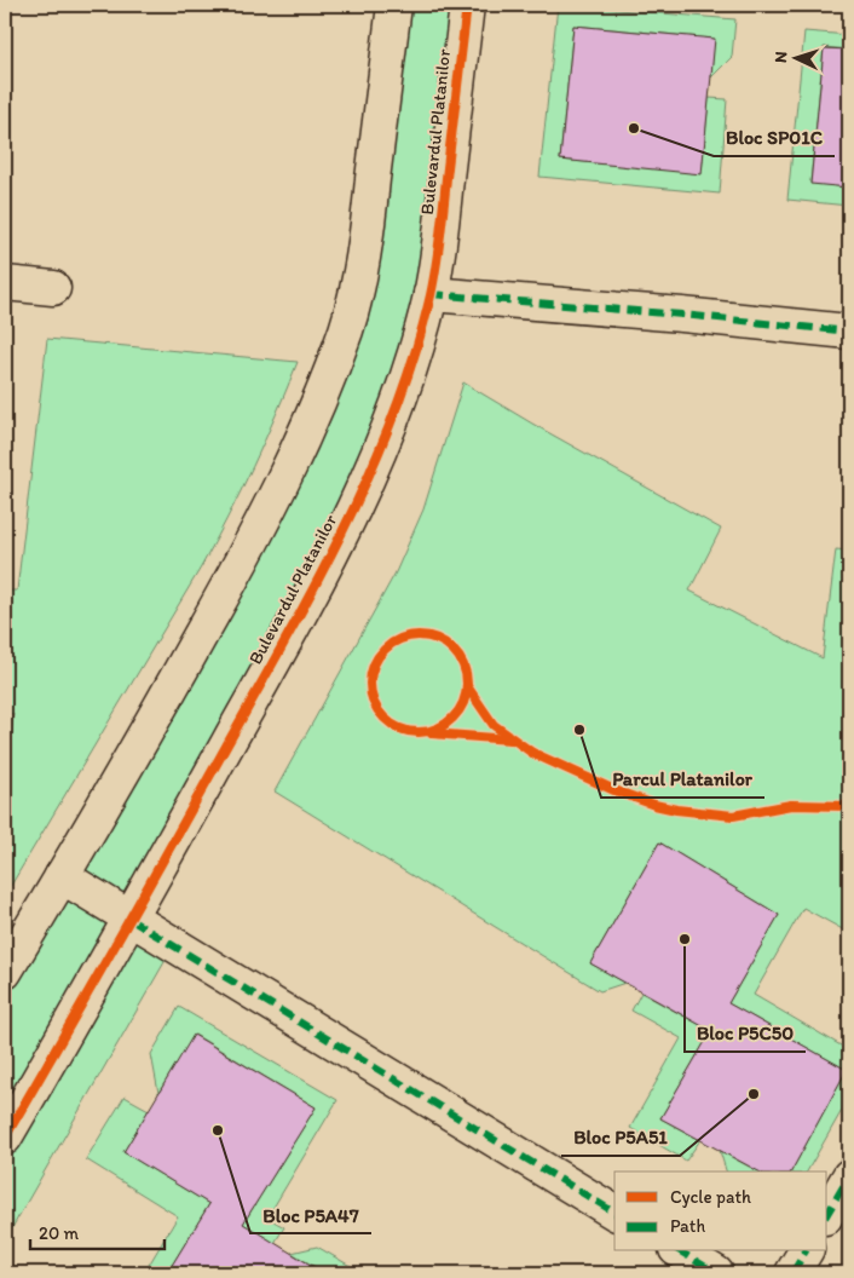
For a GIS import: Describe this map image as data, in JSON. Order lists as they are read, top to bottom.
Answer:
{
  "streets": {
    "street": ["Bulevardul Platanilor"]
  },
  "places": [
    "Bloc SP01C",
    "Parcul Platanilor",
    "Bloc P5C50",
    "Bloc P5A51",
    "Bloc P5A47"
  ],
  "legend": ["Cycle path", "Path"],
  "scale_bar": "20 m",
  "north": "left"
}
